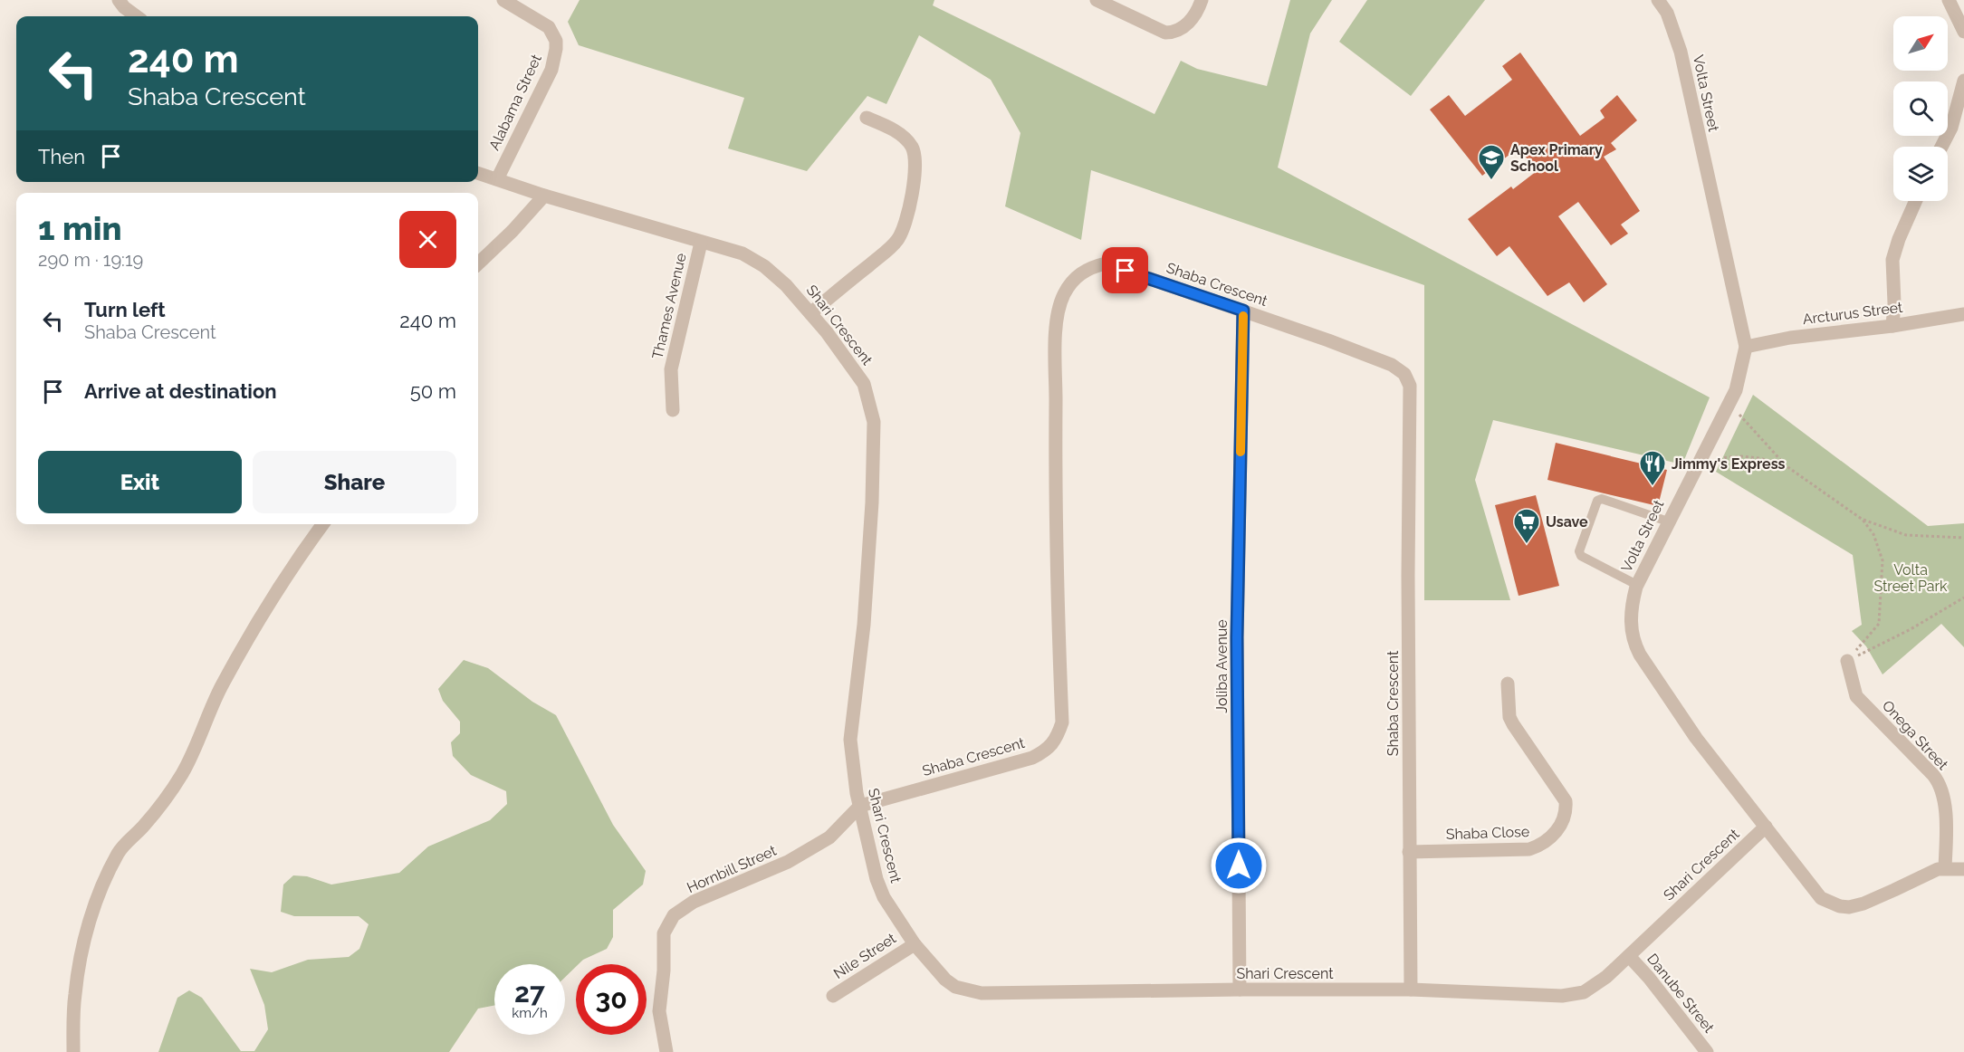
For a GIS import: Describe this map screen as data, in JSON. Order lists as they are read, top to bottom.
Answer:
{
  "streets": {
    "street": [
      "Volta Street",
      "Alabama Street",
      "Shaba Crescent",
      "Thames Avenue",
      "Arcturus Street",
      "Shari Crescent",
      "Joliba Avenue",
      "Onega Street",
      "Shaba Close",
      "Hornbill Street",
      "Nile Street",
      "Danube Street"
    ]
  },
  "crossings": [
    ["Volta Street", "Arcturus Street"],
    ["Volta Street", "Shari Crescent"],
    ["Volta Street", "Onega Street"],
    ["Alabama Street", "Shari Crescent"],
    ["Shaba Crescent", "Shari Crescent"],
    ["Shaba Crescent", "Joliba Avenue"],
    ["Shaba Crescent", "Shaba Close"],
    ["Shaba Crescent", "Hornbill Street"],
    ["Thames Avenue", "Shari Crescent"],
    ["Shari Crescent", "Joliba Avenue"],
    ["Shari Crescent", "Hornbill Street"],
    ["Shari Crescent", "Nile Street"],
    ["Shari Crescent", "Danube Street"]
  ],
  "parks": ["Volta Street Park"],
  "places": {
    "school or university": ["Apex Primary School"],
    "restaurant": ["Jimmy's Express"],
    "supermarket": ["Usave"]
  },
  "north": "top right",
  "page": {
    "turn": ["240 m", "Shaba Crescent"],
    "then": "Then",
    "heading": ["1 min", "290 m · 19:19"],
    "list": [
      {
        "name": "Turn left",
        "note": "Shaba Crescent",
        "value": "240 m"
      },
      {
        "name": "Arrive at destination",
        "value": "50 m"
      }
    ],
    "buttons": ["Exit", "Share"],
    "speed": "27 km/h",
    "limit": "30"
  }
}
